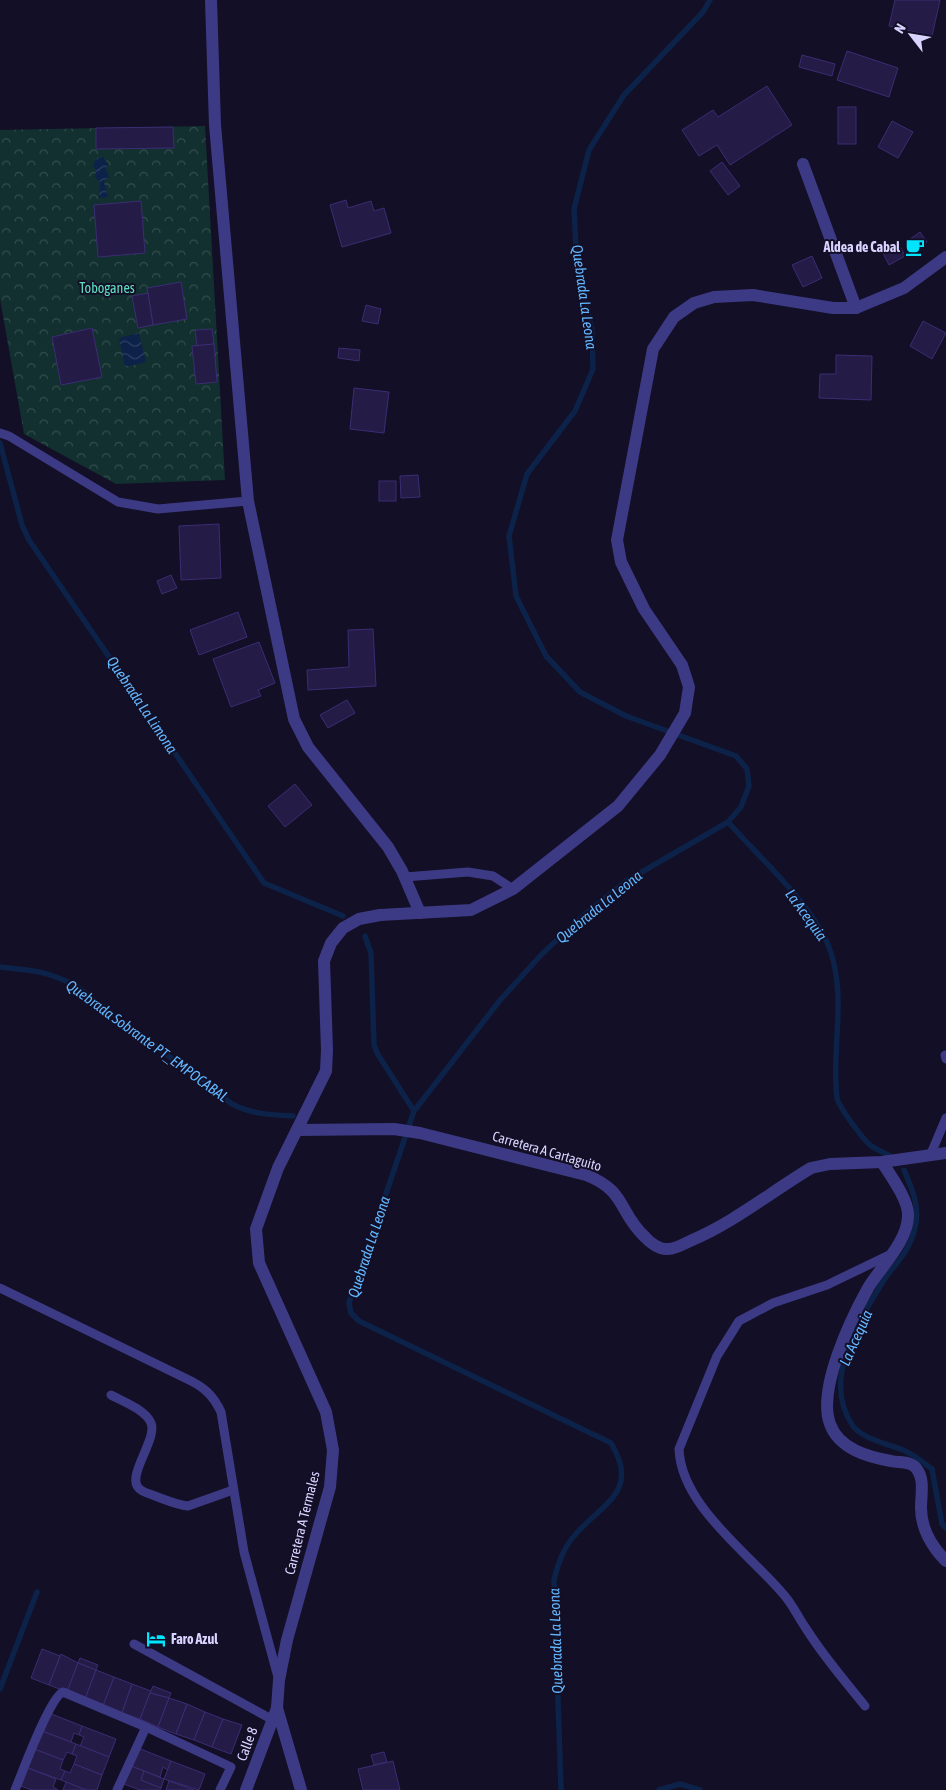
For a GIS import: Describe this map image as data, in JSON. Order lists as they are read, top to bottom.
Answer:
{
  "streets": {
    "street": ["Carretera A Cartaguito", "Carretera A Termales", "Calle 8"]
  },
  "crossings": [
    ["Carretera A Cartaguito", "Carretera A Termales"],
    ["Carretera A Termales", "Calle 8"]
  ],
  "water": [
    "Quebrada La Leona",
    "Quebrada La Limona",
    "La Acequia",
    "Quebrada Sobrante PT_EMPOCABAL"
  ],
  "parks": ["Toboganes"],
  "places": {
    "cafe": ["Aldea de Cabal"],
    "hotel": ["Faro Azul"]
  },
  "north": "top left"
}
